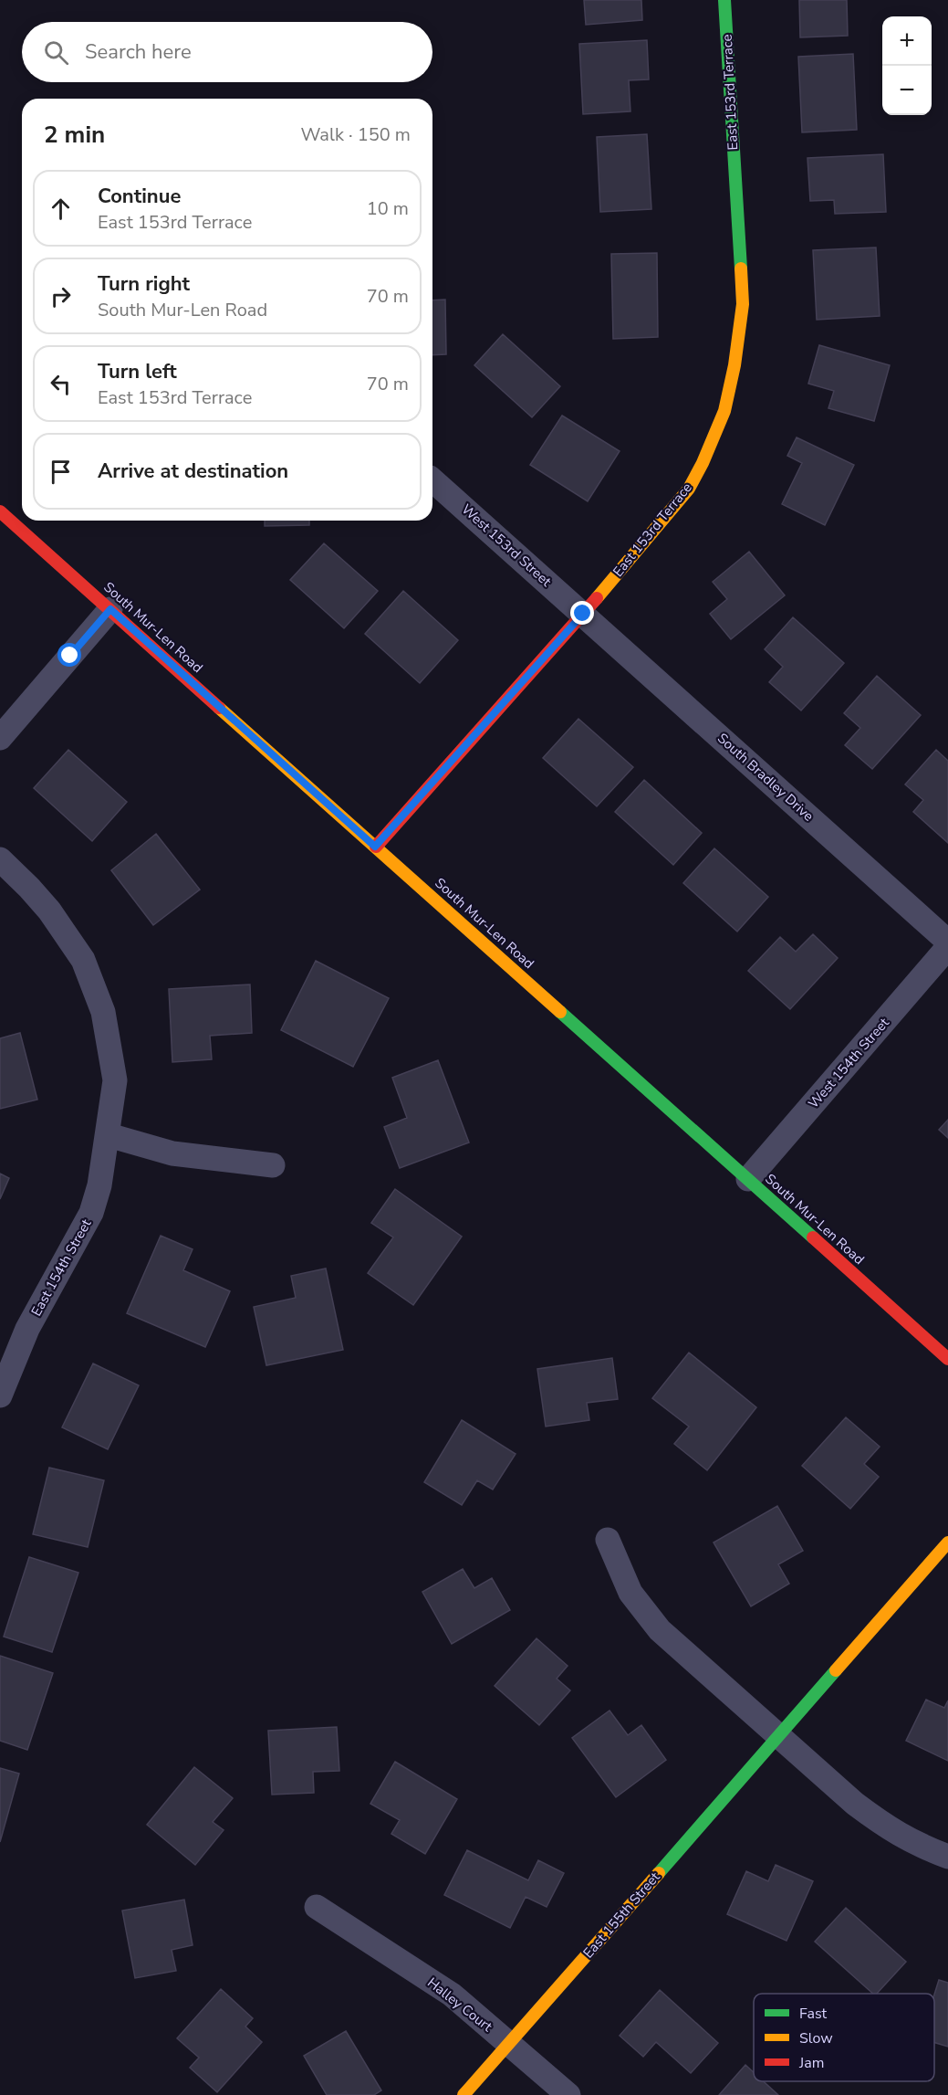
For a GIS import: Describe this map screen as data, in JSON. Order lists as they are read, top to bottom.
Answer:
{
  "streets": {
    "street": [
      "East 153rd Terrace",
      "West 153rd Street",
      "South Mur-Len Road",
      "South Bradley Drive",
      "West 154th Street",
      "East 154th Street",
      "East 155th Street",
      "Halley Court"
    ]
  },
  "crossings": [
    ["East 153rd Terrace", "West 153rd Street"],
    ["East 153rd Terrace", "South Mur-Len Road"],
    ["East 153rd Terrace", "South Bradley Drive"],
    ["West 153rd Street", "South Bradley Drive"],
    ["South Mur-Len Road", "West 154th Street"],
    ["East 155th Street", "Halley Court"]
  ],
  "legend": ["Fast", "Slow", "Jam"],
  "page": {
    "map_buttons": ["+", "−"],
    "search": "Search here",
    "heading": ["2 min", "Walk · 150 m"],
    "list": [
      ["Continue", "East 153rd Terrace", "10 m"],
      ["Turn right", "South Mur-Len Road", "70 m"],
      ["Turn left", "East 153rd Terrace", "70 m"],
      "Arrive at destination"
    ]
  }
}
